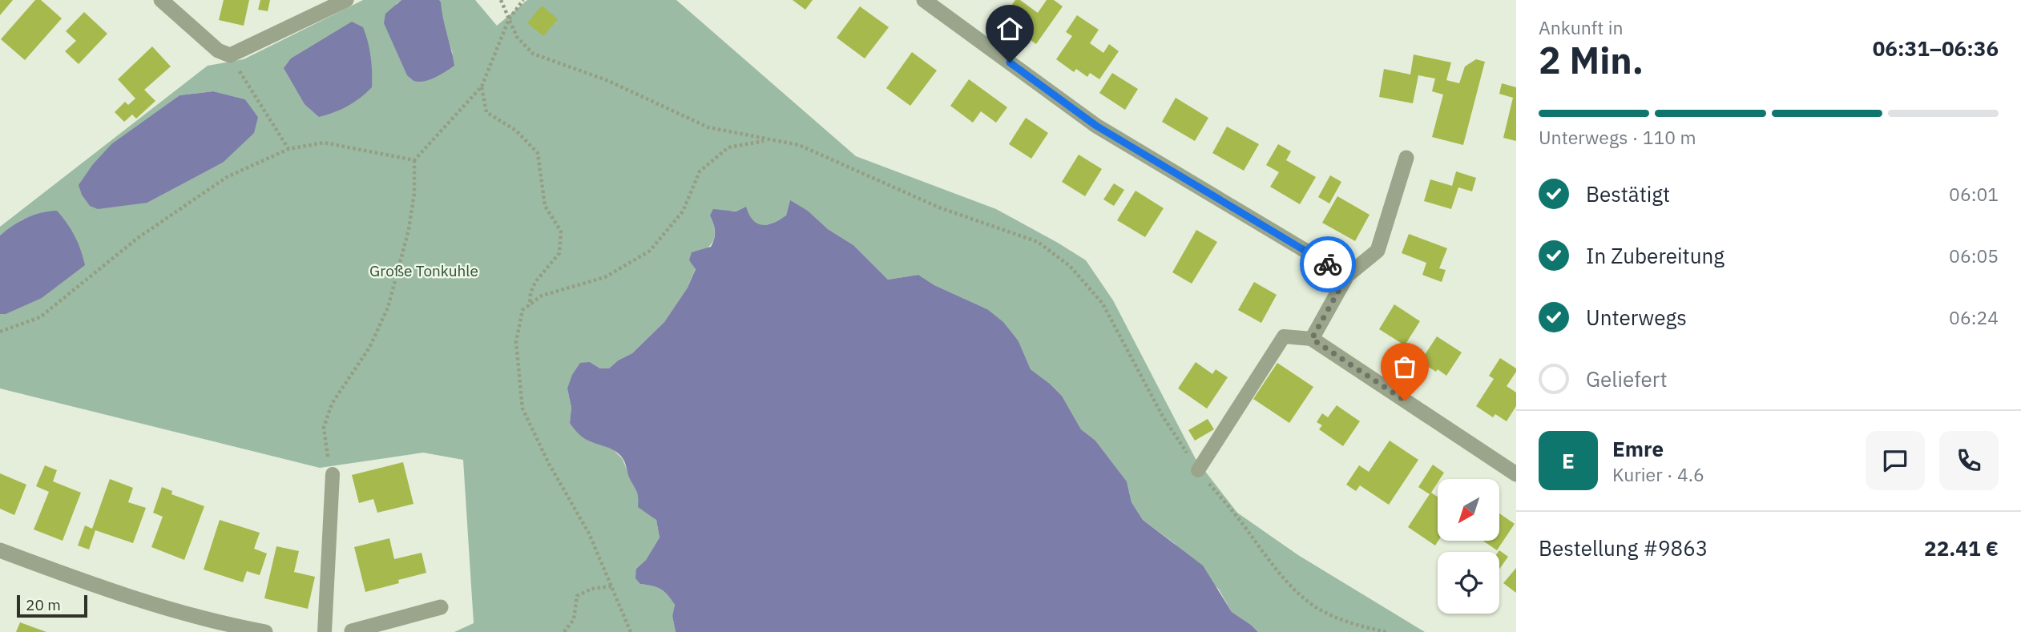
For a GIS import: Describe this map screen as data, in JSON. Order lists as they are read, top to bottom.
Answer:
{
  "parks": ["Große Tonkuhle"],
  "scale_bar": "20 m",
  "north": "bottom left",
  "page": {
    "heading": ["2 Min.", "Ankunft in", "06:31–06:36"],
    "panel": [
      "Emre",
      "Kurier · 4.6",
      "Bestellung #9863",
      "22.41 €"
    ],
    "bar": "Unterwegs · 110 m",
    "list": [
      ["Bestätigt", "06:01"],
      ["In Zubereitung", "06:05"],
      ["Unterwegs", "06:24"],
      "Geliefert"
    ],
    "round": "E",
    "scale": "20 m"
  }
}
